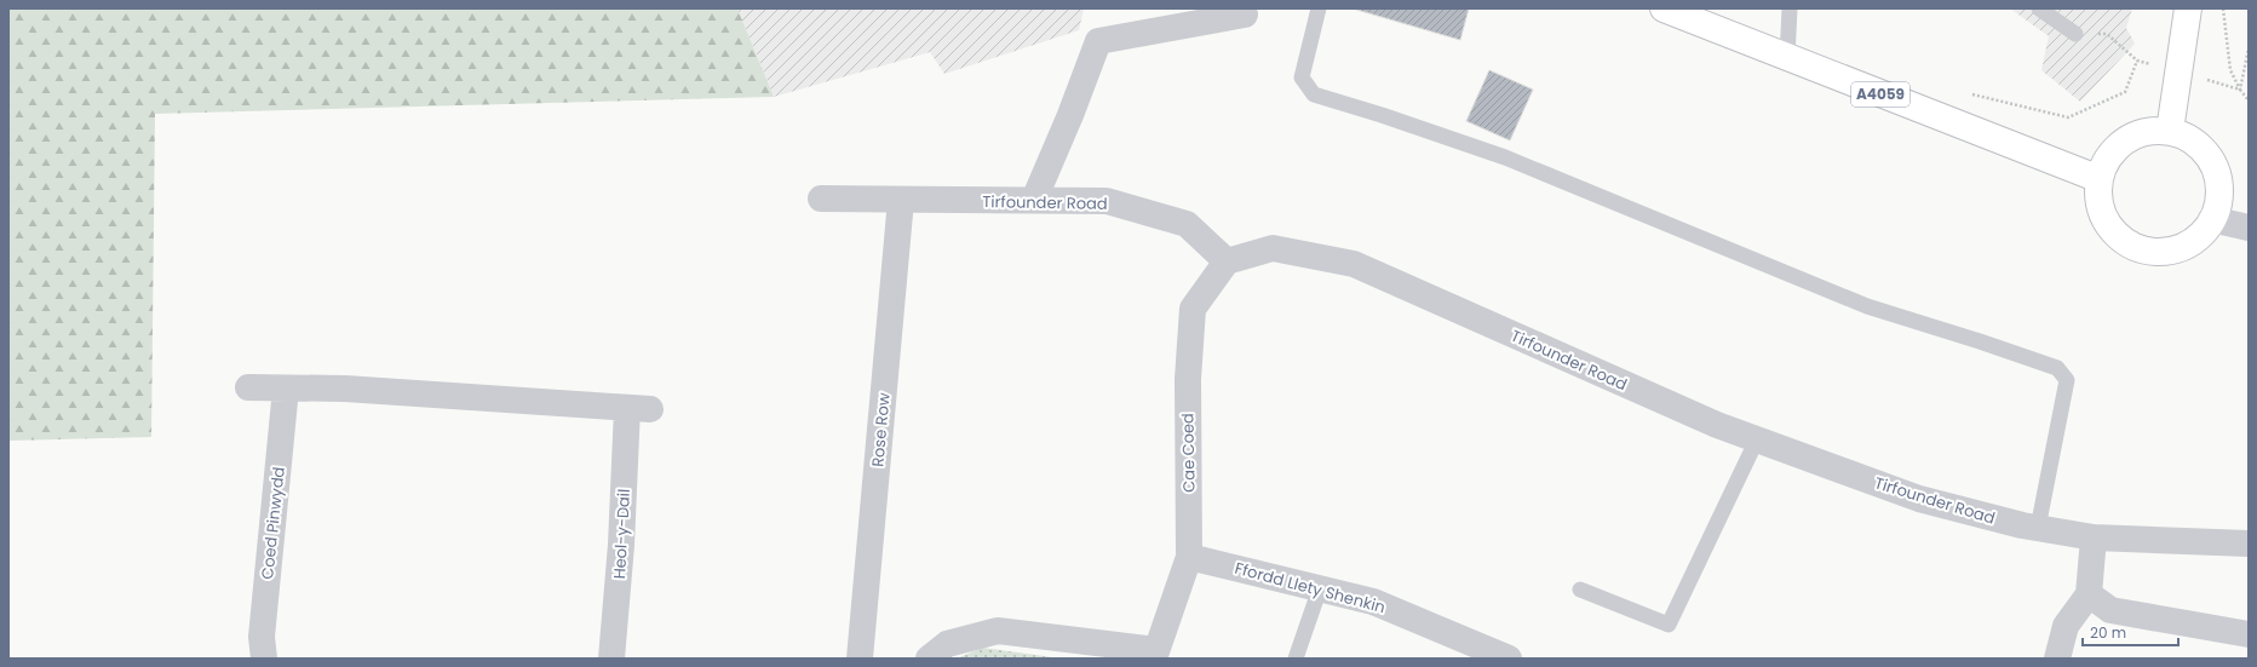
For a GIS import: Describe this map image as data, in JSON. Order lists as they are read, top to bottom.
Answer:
{
  "streets": {
    "main road": ["A4059"],
    "street": [
      "Tirfounder Road",
      "Rose Row",
      "Cae Coed",
      "Coed Pinwydd",
      "Heol-y-Dail",
      "Ffordd Llety Shenkin"
    ]
  },
  "crossings": [
    ["Tirfounder Road", "Rose Row"],
    ["Tirfounder Road", "Cae Coed"],
    ["Cae Coed", "Ffordd Llety Shenkin"],
    ["Coed Pinwydd", "Heol-y-Dail"]
  ],
  "scale_bar": "20 m"
}
